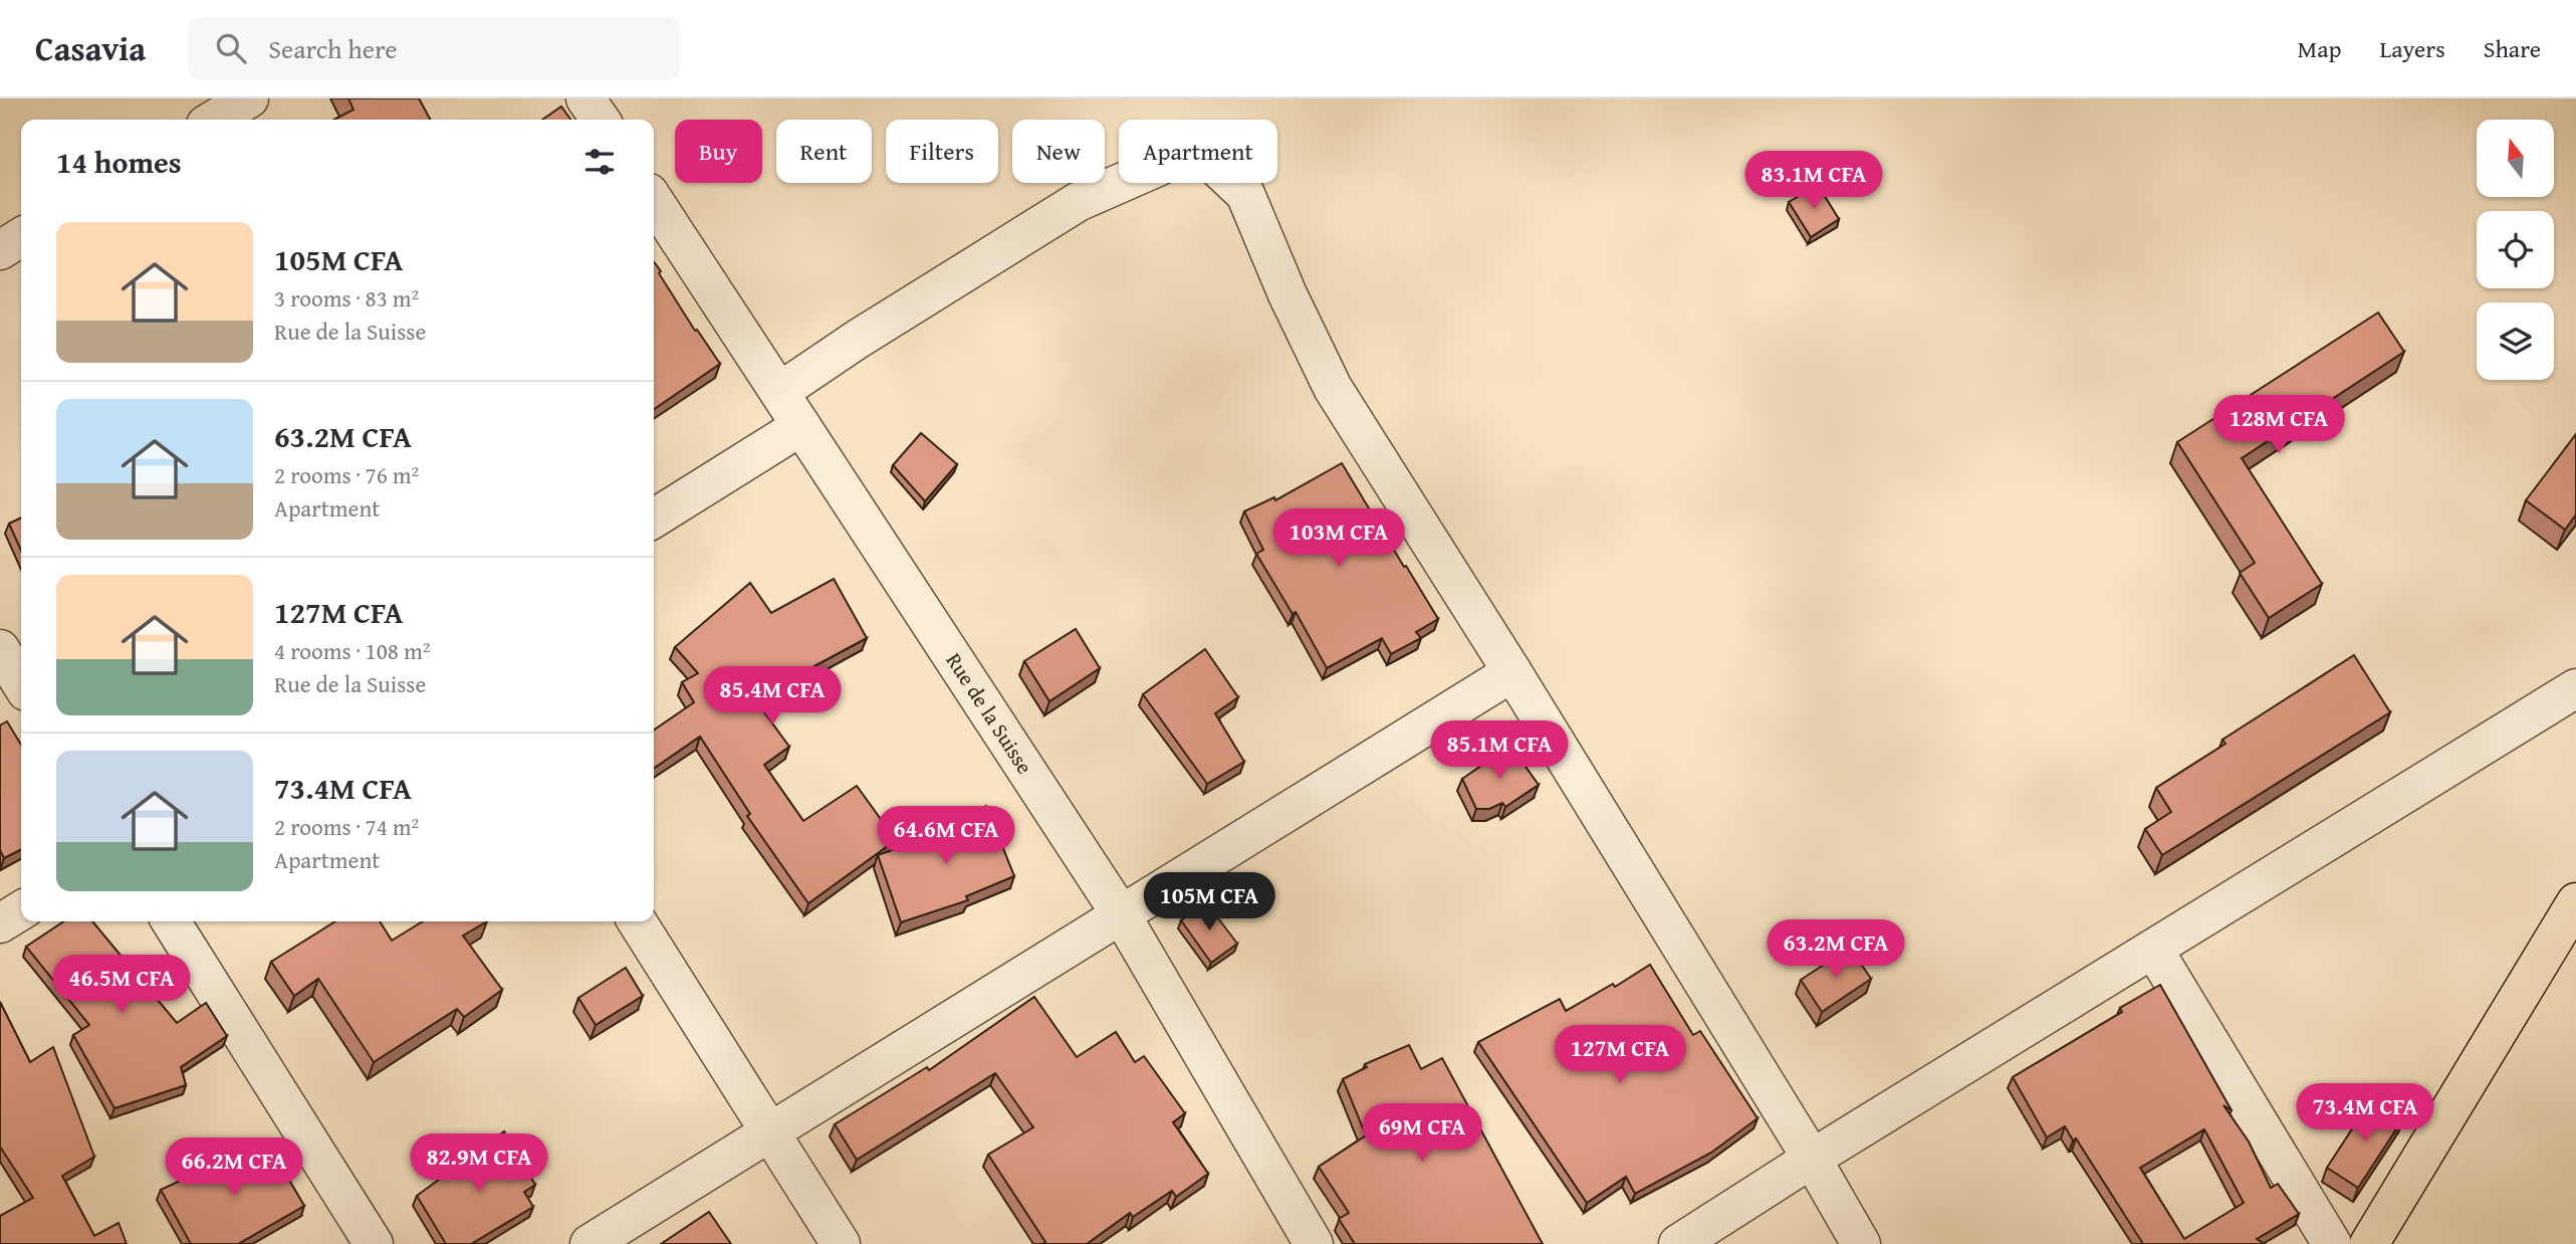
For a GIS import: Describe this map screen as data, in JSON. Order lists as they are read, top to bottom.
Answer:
{
  "streets": {
    "street": ["Rue de la Suisse"]
  },
  "north": "top",
  "page": {
    "header": "Casavia",
    "search": "Search here",
    "nav": ["Map", "Layers", "Share"],
    "chip": [
      "Buy",
      "Rent",
      "Filters",
      "New",
      "Apartment"
    ],
    "heading": "14 homes",
    "price": [
      "83.1M CFA",
      "128M CFA",
      "103M CFA",
      "85.4M CFA",
      "85.1M CFA",
      "64.6M CFA",
      "105M CFA",
      "63.2M CFA",
      "46.5M CFA",
      "127M CFA",
      "73.4M CFA",
      "69M CFA",
      "82.9M CFA",
      "66.2M CFA"
    ],
    "list": [
      {
        "name": "105M CFA",
        "note": "3 rooms · 83 m² · Rue de la Suisse"
      },
      {
        "name": "63.2M CFA",
        "note": "2 rooms · 76 m² · Apartment"
      },
      {
        "name": "127M CFA",
        "note": "4 rooms · 108 m² · Rue de la Suisse"
      },
      {
        "name": "73.4M CFA",
        "note": "2 rooms · 74 m² · Apartment"
      }
    ]
  }
}
